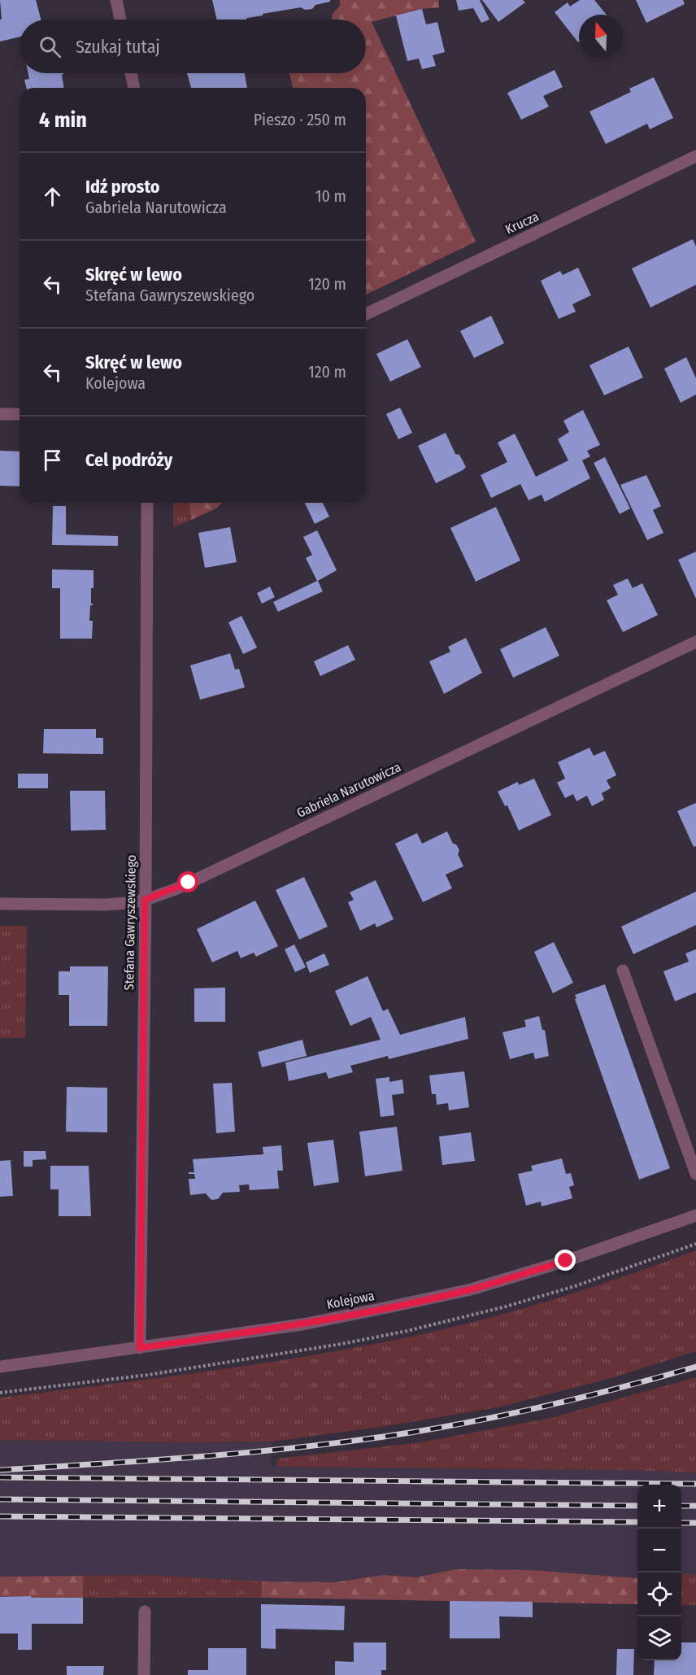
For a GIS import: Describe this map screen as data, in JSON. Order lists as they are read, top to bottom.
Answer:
{
  "streets": {
    "street": [
      "Krucza",
      "Gabriela Narutowicza",
      "Stefana Gawryszewskiego",
      "Kolejowa"
    ]
  },
  "crossings": [
    ["Gabriela Narutowicza", "Stefana Gawryszewskiego"],
    ["Stefana Gawryszewskiego", "Kolejowa"]
  ],
  "north": "top",
  "page": {
    "search": "Szukaj tutaj",
    "heading": ["4 min", "Pieszo · 250 m"],
    "list": [
      ["Idź prosto", "Gabriela Narutowicza", "10 m"],
      ["Skręć w lewo", "Stefana Gawryszewskiego", "120 m"],
      ["Skręć w lewo", "Kolejowa", "120 m"],
      "Cel podróży"
    ],
    "map_buttons": ["+", "−"]
  }
}
